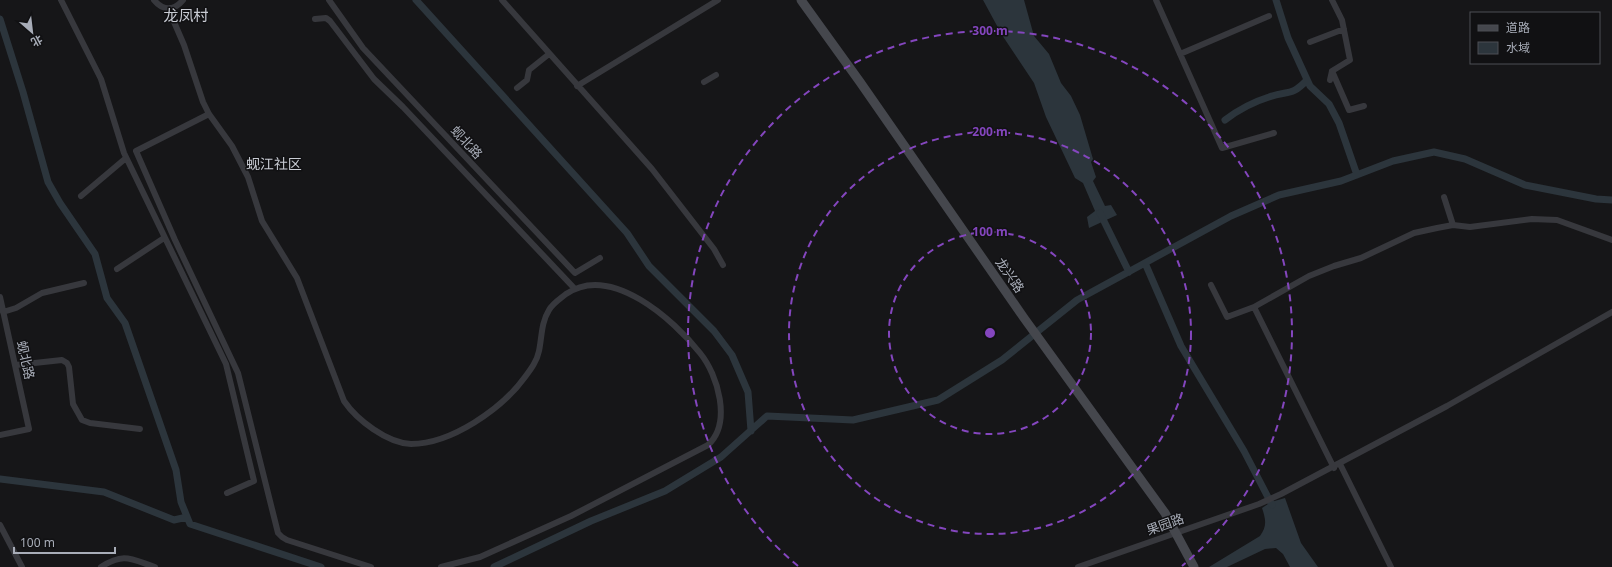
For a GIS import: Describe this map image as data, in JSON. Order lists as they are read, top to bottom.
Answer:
{
  "streets": {
    "street": ["蚬北路", "龙兴路", "果园路"]
  },
  "crossings": [
    ["龙兴路", "果园路"]
  ],
  "districts": ["龙凤村", "蚬江社区"],
  "legend": ["道路", "水域"],
  "scale_bar": "100 m",
  "north": "bottom right",
  "rings": ["300 m", "200 m", "100 m"]
}
